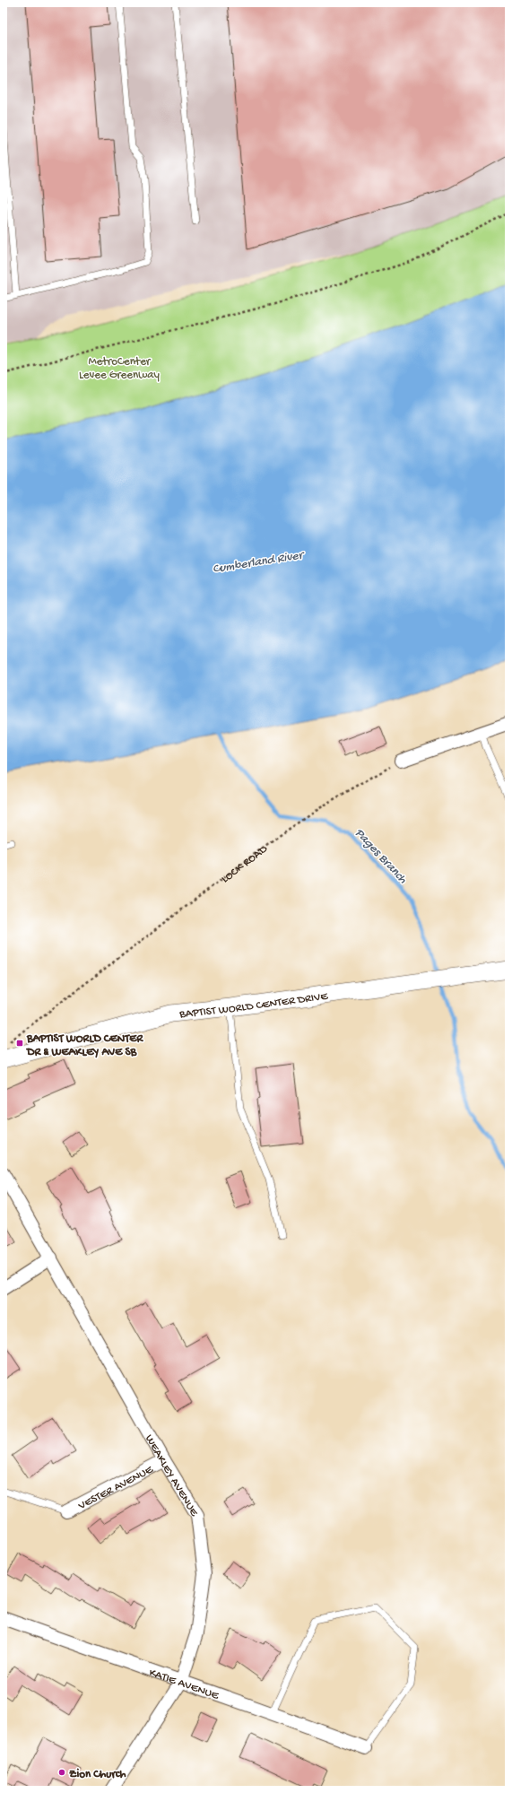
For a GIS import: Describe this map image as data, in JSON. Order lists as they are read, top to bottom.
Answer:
{
  "streets": {
    "street": [
      "BAPTIST WORLD CENTER DRIVE",
      "WEAKLEY AVENUE",
      "VESTER AVENUE",
      "KATIE AVENUE"
    ],
    "path": ["LOCK ROAD"]
  },
  "crossings": [
    ["LOCK ROAD", "BAPTIST WORLD CENTER DRIVE"],
    ["WEAKLEY AVENUE", "VESTER AVENUE"],
    ["WEAKLEY AVENUE", "KATIE AVENUE"]
  ],
  "water": ["Cumberland River", "Pages Branch"],
  "parks": ["MetroCenter Levee Greenway"],
  "places": {
    "transit": ["BAPTIST WORLD CENTER DR & WEAKLEY AVE SB"],
    "other": ["Zion Church"]
  }
}
